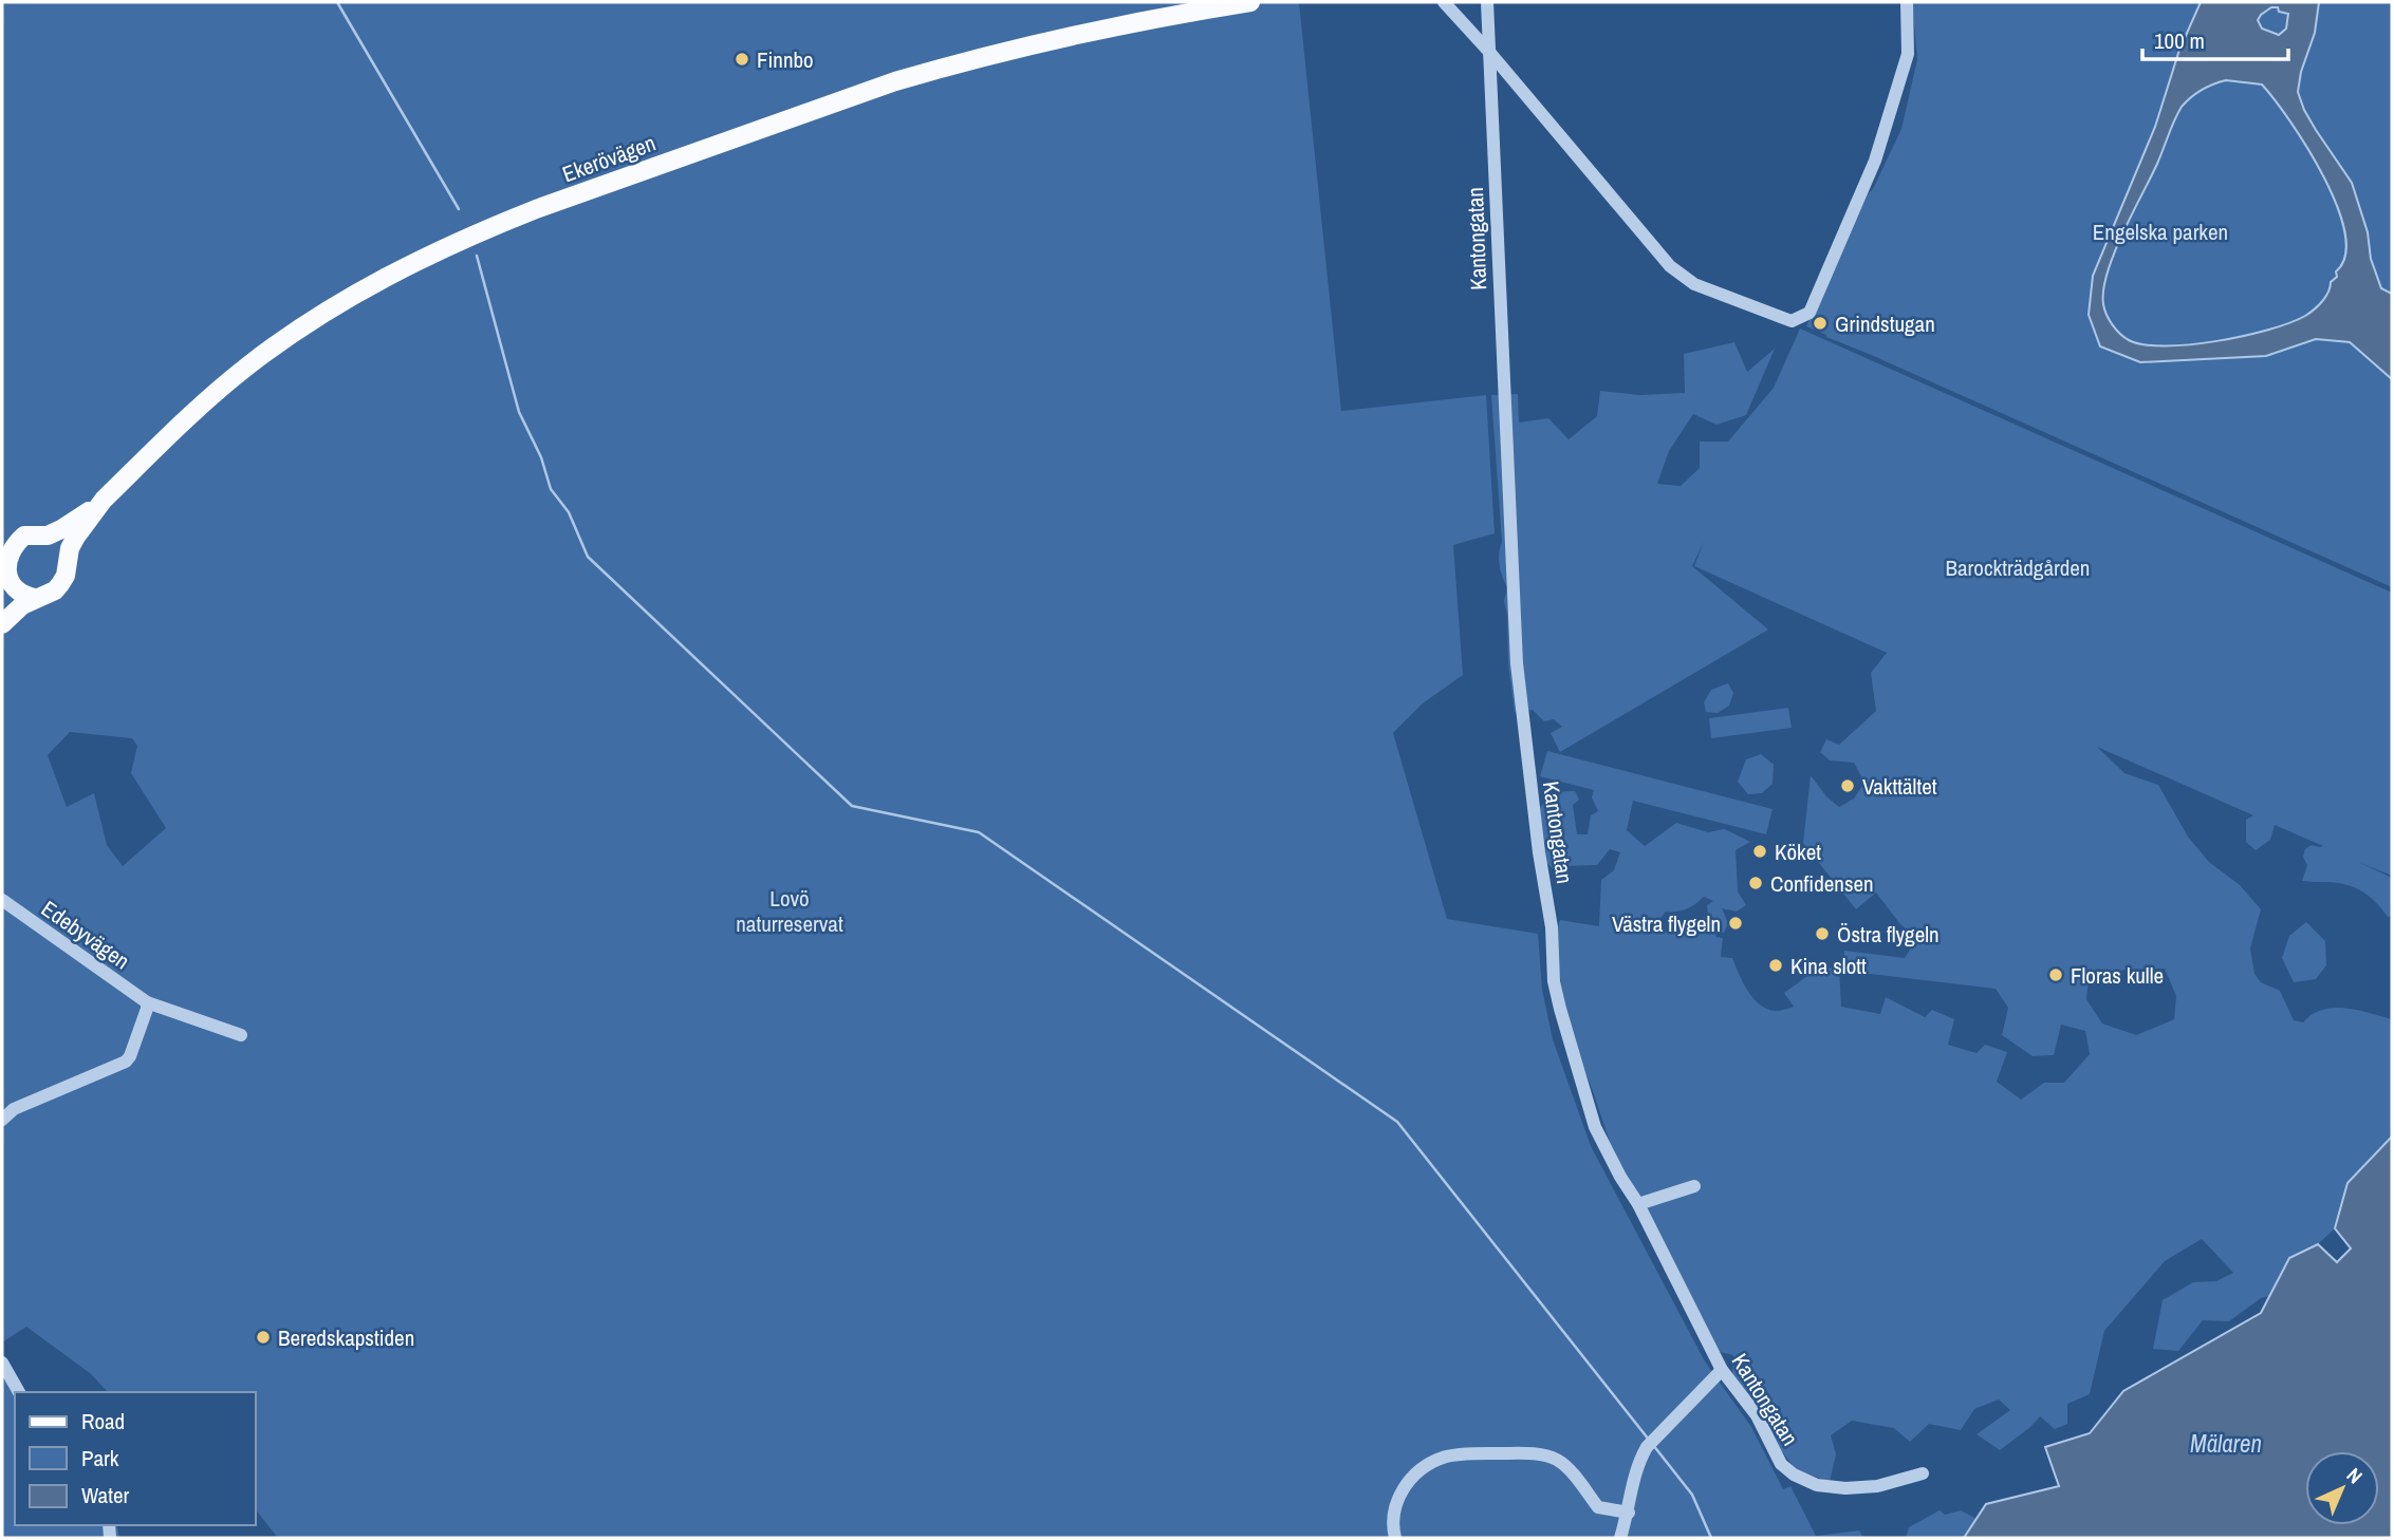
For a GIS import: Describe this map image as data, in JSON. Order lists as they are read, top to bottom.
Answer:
{
  "streets": {
    "main road": ["Ekerövägen"],
    "street": ["Kantongatan", "Edebyvägen"]
  },
  "water": ["Mälaren"],
  "parks": ["Engelska parken", "Barockträdgården", "Lovö naturreservat"],
  "places": [
    "Finnbo",
    "Grindstugan",
    "Vakttältet",
    "Köket",
    "Confidensen",
    "Västra flygeln",
    "Östra flygeln",
    "Kina slott",
    "Floras kulle",
    "Beredskapstiden"
  ],
  "legend": ["Road", "Park", "Water"],
  "scale_bar": "100 m",
  "north": "top right"
}
